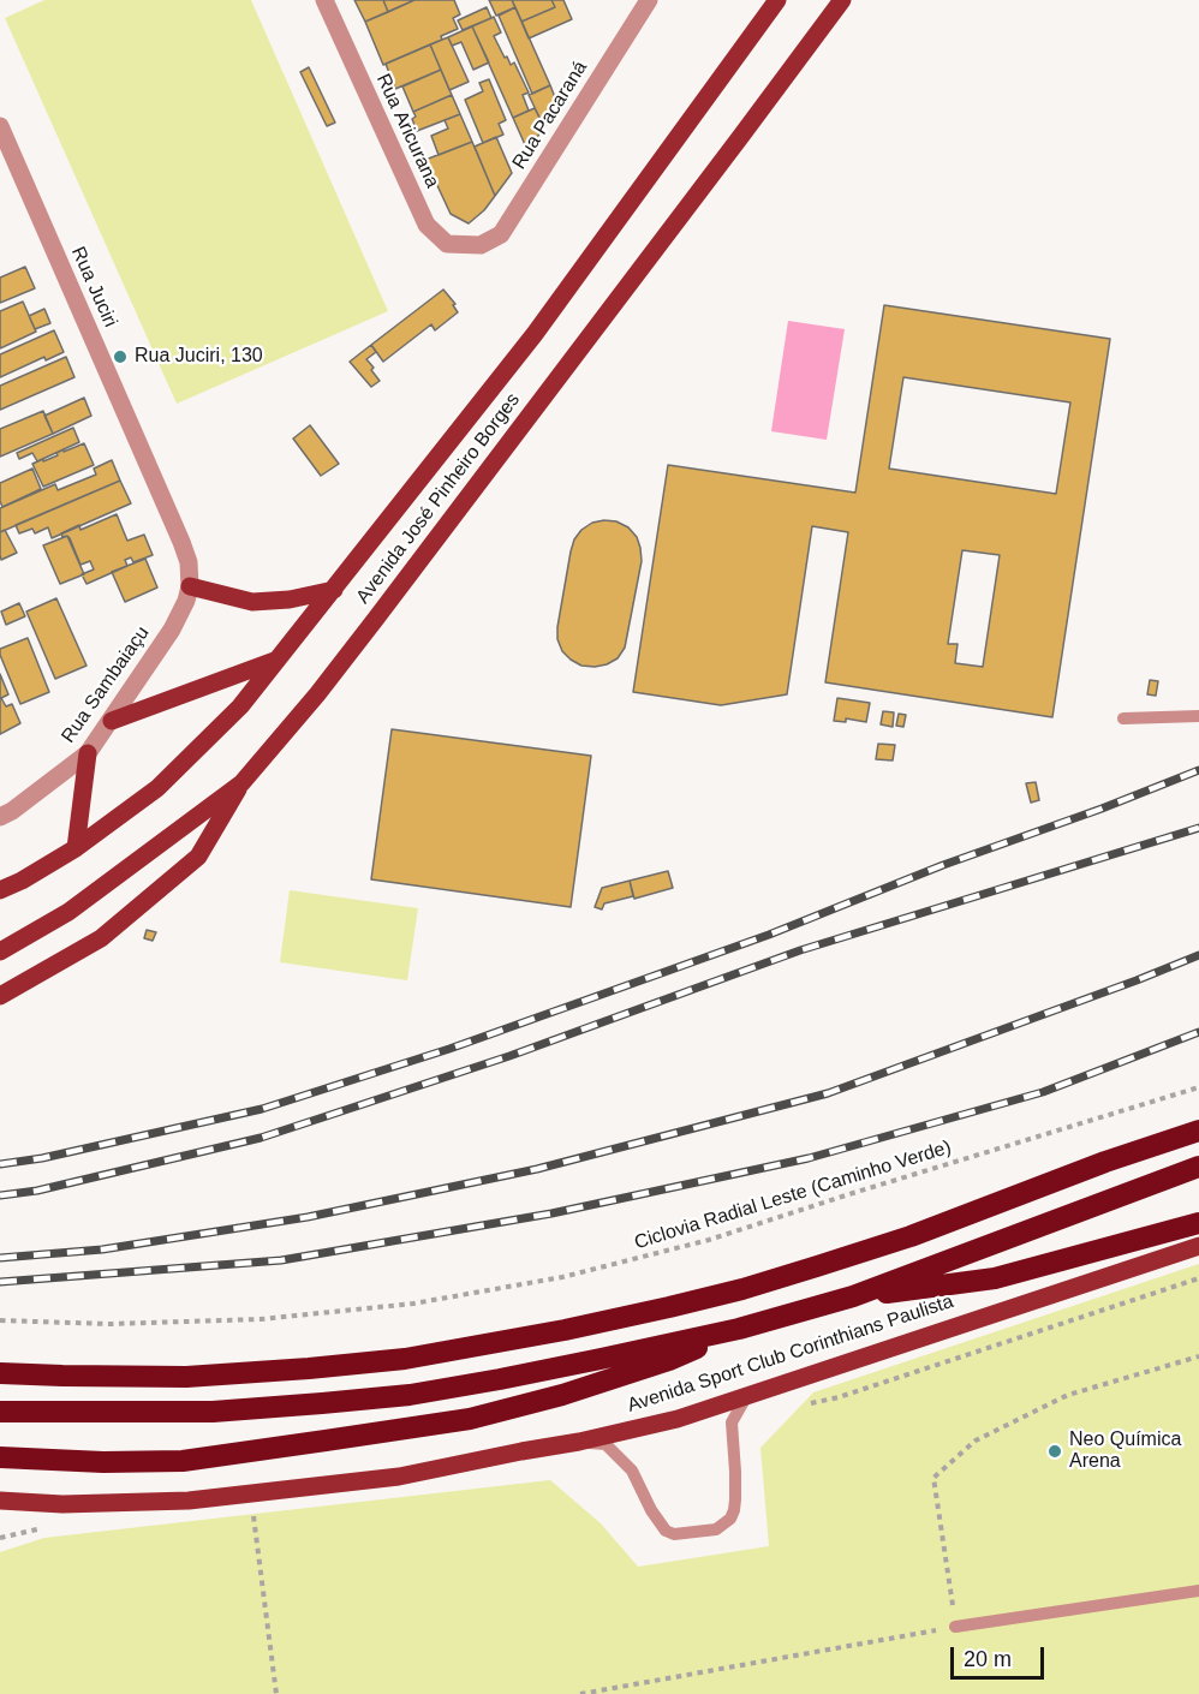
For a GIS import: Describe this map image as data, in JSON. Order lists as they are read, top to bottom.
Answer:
{
  "streets": {
    "highway": ["Avenida Sport Club Corinthians Paulista"],
    "main road": ["Avenida José Pinheiro Borges"],
    "street": [
      "Rua Pacaraná",
      "Rua Aricurana",
      "Rua Juciri",
      "Rua Sambaiaçu"
    ],
    "path": ["Ciclovia Radial Leste (Caminho Verde)"]
  },
  "crossings": [
    ["Rua Pacaraná", "Rua Aricurana"],
    ["Rua Juciri", "Rua Sambaiaçu"]
  ],
  "places": ["Rua Juciri, 130", "Neo Química Arena"],
  "scale_bar": "20 m"
}
